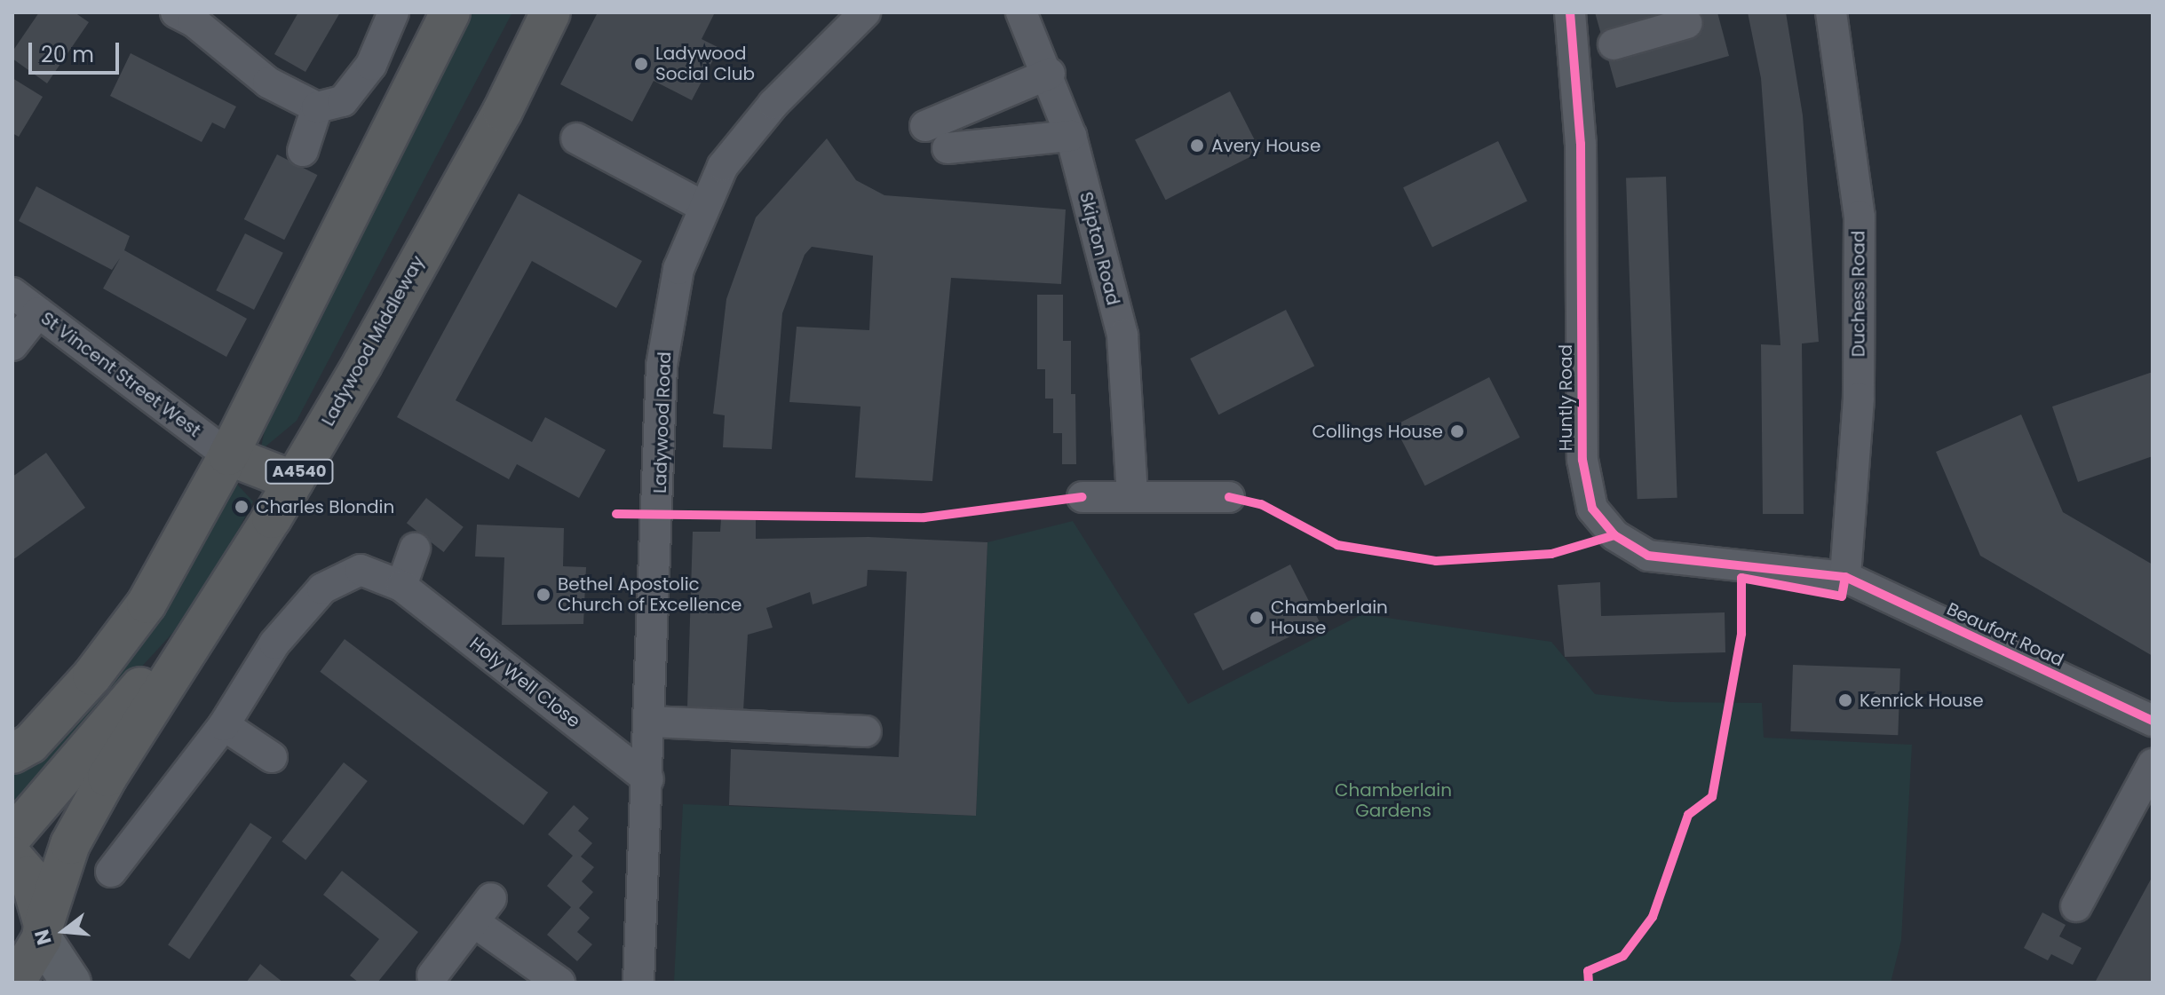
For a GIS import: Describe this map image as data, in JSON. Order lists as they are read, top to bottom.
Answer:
{
  "streets": {
    "highway": ["Ladywood Middleway", "A4540"],
    "street": [
      "Skipton Road",
      "Duchess Road",
      "St Vincent Street West",
      "Huntly Road",
      "Ladywood Road",
      "Beaufort Road",
      "Holy Well Close"
    ]
  },
  "crossings": [
    ["Duchess Road", "Huntly Road"],
    ["Duchess Road", "Beaufort Road"],
    ["Ladywood Middleway", "A4540"],
    ["Huntly Road", "Beaufort Road"],
    ["Ladywood Road", "Holy Well Close"]
  ],
  "parks": ["Chamberlain Gardens"],
  "places": [
    "Ladywood Social Club",
    "Avery House",
    "Collings House",
    "Charles Blondin",
    "Bethel Apostolic Church of Excellence",
    "Chamberlain House",
    "Kenrick House"
  ],
  "scale_bar": "20 m",
  "north": "left"
}
